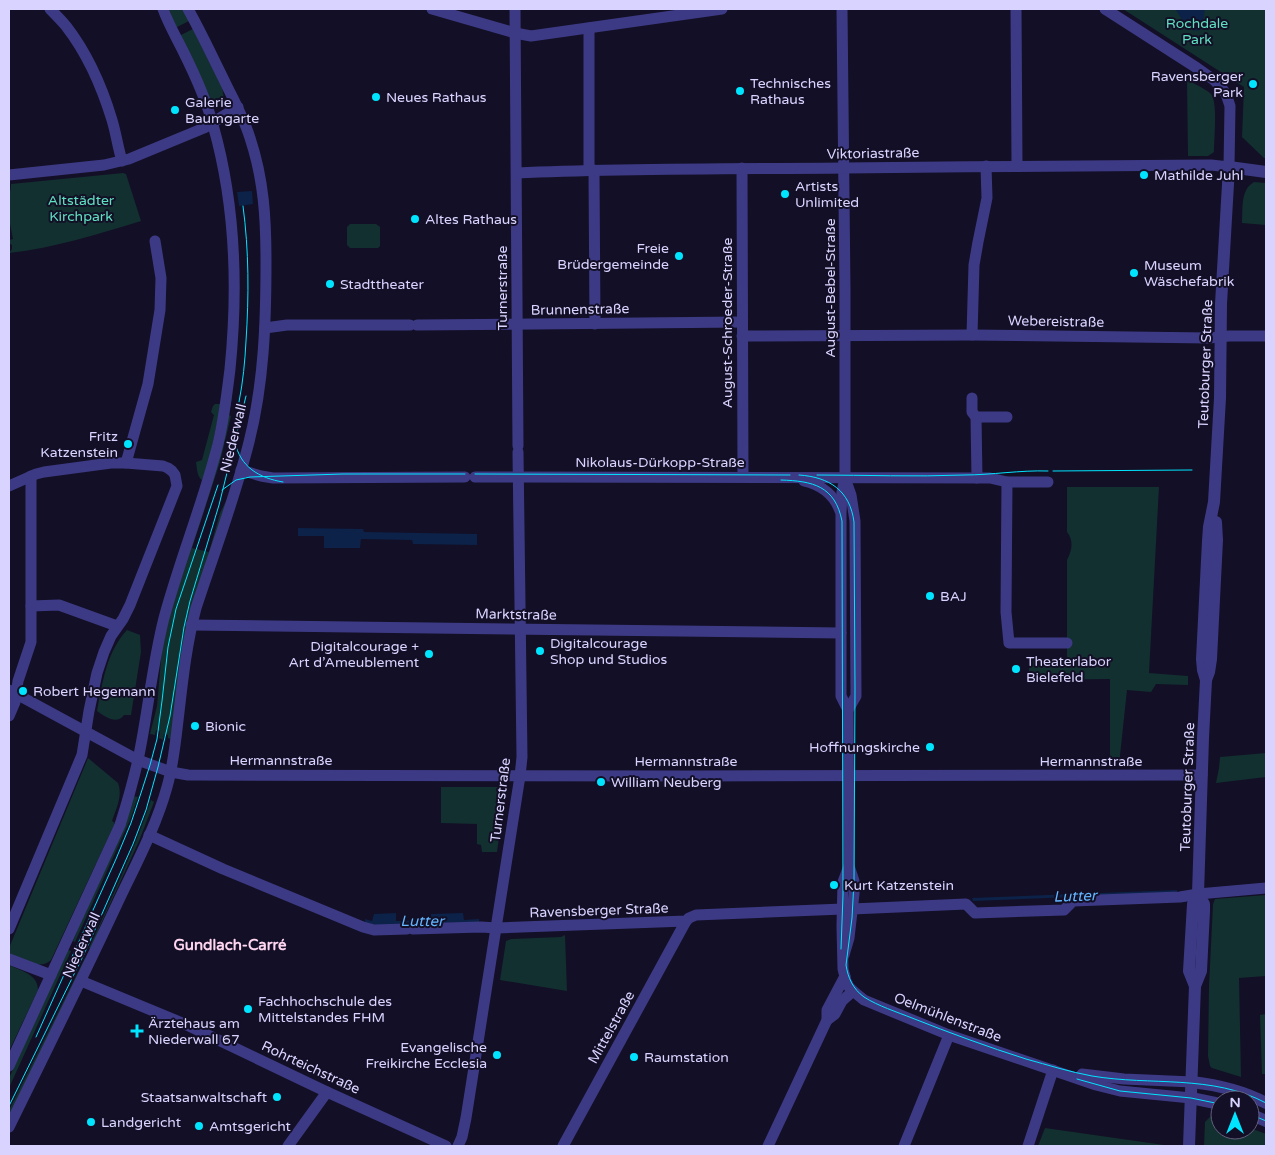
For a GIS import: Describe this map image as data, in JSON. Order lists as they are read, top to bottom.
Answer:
{
  "streets": {
    "street": [
      "Viktoriastraße",
      "Turnerstraße",
      "August-Bebel-Straße",
      "Brunnenstraße",
      "Webereistraße",
      "August-Schroeder-Straße",
      "Teutoburger Straße",
      "Niederwall",
      "Nikolaus-Dürkopp-Straße",
      "Marktstraße",
      "Hermannstraße",
      "Ravensberger Straße",
      "Oelmühlenstraße",
      "Mittelstraße",
      "Rohrteichstraße"
    ]
  },
  "crossings": [
    ["Viktoriastraße", "Turnerstraße"],
    ["Viktoriastraße", "August-Bebel-Straße"],
    ["Viktoriastraße", "August-Schroeder-Straße"],
    ["Viktoriastraße", "Teutoburger Straße"],
    ["Turnerstraße", "Brunnenstraße"],
    ["Turnerstraße", "Nikolaus-Dürkopp-Straße"],
    ["Turnerstraße", "Marktstraße"],
    ["Turnerstraße", "Hermannstraße"],
    ["Turnerstraße", "Ravensberger Straße"],
    ["August-Bebel-Straße", "Webereistraße"],
    ["August-Bebel-Straße", "Nikolaus-Dürkopp-Straße"],
    ["August-Bebel-Straße", "Marktstraße"],
    ["August-Bebel-Straße", "Hermannstraße"],
    ["August-Bebel-Straße", "Ravensberger Straße"],
    ["August-Bebel-Straße", "Oelmühlenstraße"],
    ["Brunnenstraße", "August-Schroeder-Straße"],
    ["Brunnenstraße", "Niederwall"],
    ["Webereistraße", "Teutoburger Straße"],
    ["August-Schroeder-Straße", "Nikolaus-Dürkopp-Straße"],
    ["Teutoburger Straße", "Hermannstraße"],
    ["Teutoburger Straße", "Ravensberger Straße"],
    ["Teutoburger Straße", "Oelmühlenstraße"],
    ["Niederwall", "Nikolaus-Dürkopp-Straße"],
    ["Niederwall", "Marktstraße"],
    ["Niederwall", "Hermannstraße"],
    ["Niederwall", "Ravensberger Straße"],
    ["Niederwall", "Rohrteichstraße"],
    ["Ravensberger Straße", "Mittelstraße"]
  ],
  "districts": ["Gundlach-Carré"],
  "water": ["Lutter"],
  "parks": ["Rochdale Park", "Altstädter Kirchpark"],
  "places": {
    "other": [
      "Ravensberger Park",
      "Technisches Rathaus",
      "Neues Rathaus",
      "Galerie Baumgarte",
      "Mathilde Juhl",
      "Artists Unlimited",
      "Altes Rathaus",
      "Freie Brüdergemeinde",
      "Museum Wäschefabrik",
      "Stadttheater",
      "Fritz Katzenstein",
      "BAJ",
      "Digitalcourage Shop und Studios",
      "Digitalcourage + Art d’Ameublement",
      "Theaterlabor Bielefeld",
      "Robert Hegemann",
      "Bionic",
      "Hoffnungskirche",
      "William Neuberg",
      "Kurt Katzenstein",
      "Fachhochschule des Mittelstandes FHM",
      "Evangelische Freikirche Ecclesia",
      "Raumstation",
      "Staatsanwaltschaft",
      "Landgericht",
      "Amtsgericht"
    ],
    "health": ["Ärztehaus am Niederwall 67"]
  },
  "north": "top"
}
